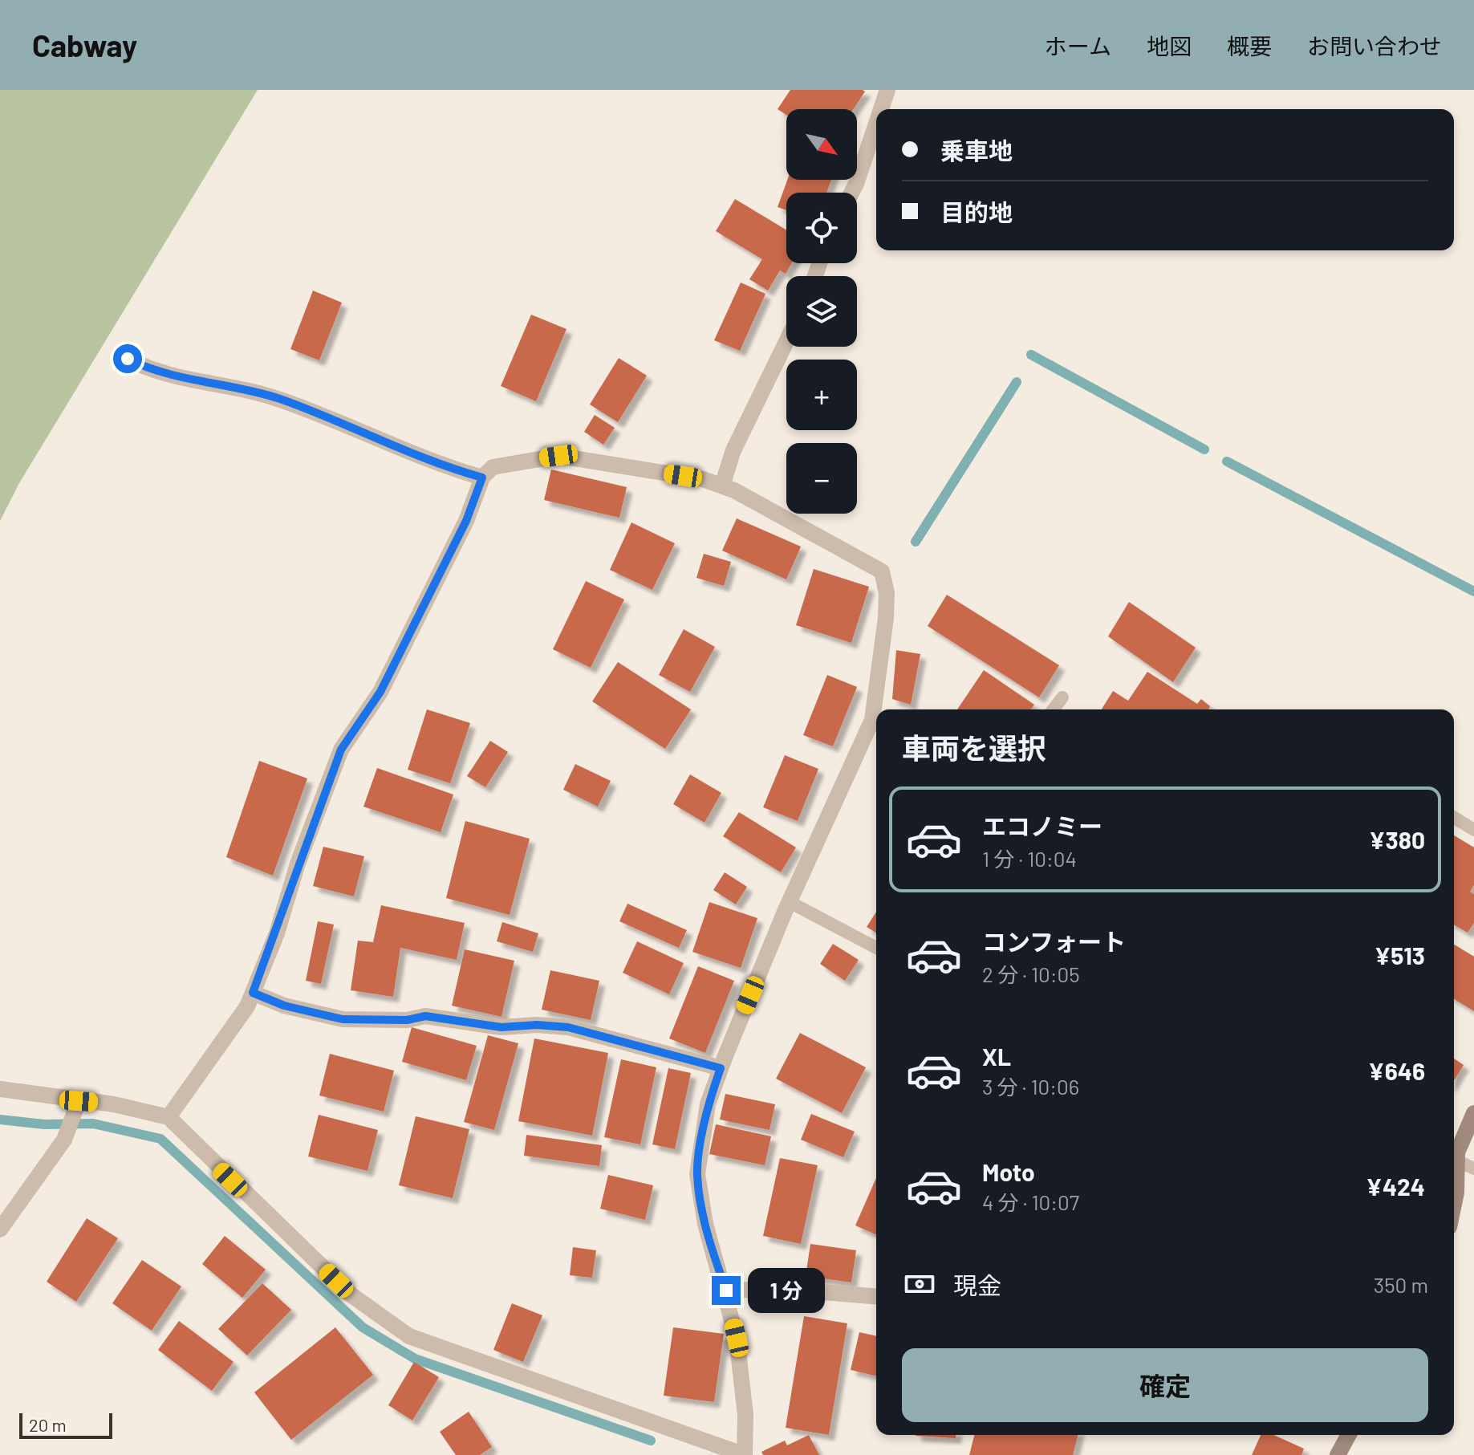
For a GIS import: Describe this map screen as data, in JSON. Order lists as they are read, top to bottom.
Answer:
{
  "scale_bar": "20 m",
  "north": "bottom right",
  "page": {
    "header": "Cabway",
    "nav": [
      "ホーム",
      "地図",
      "概要",
      "お問い合わせ"
    ],
    "map_buttons": ["+", "−"],
    "banner": ["乗車地", "目的地"],
    "heading": "車両を選択",
    "list": [
      {
        "name": "エコノミー",
        "note": "1 分 · 10:04",
        "value": "¥380"
      },
      {
        "name": "コンフォート",
        "note": "2 分 · 10:05",
        "value": "¥513"
      },
      {
        "name": "XL",
        "note": "3 分 · 10:06",
        "value": "¥646"
      },
      {
        "name": "Moto",
        "note": "4 分 · 10:07",
        "value": "¥424"
      }
    ],
    "pay": ["現金", "350 m"],
    "bubble": "1 分",
    "buttons": "確定",
    "scale": "20 m"
  }
}
